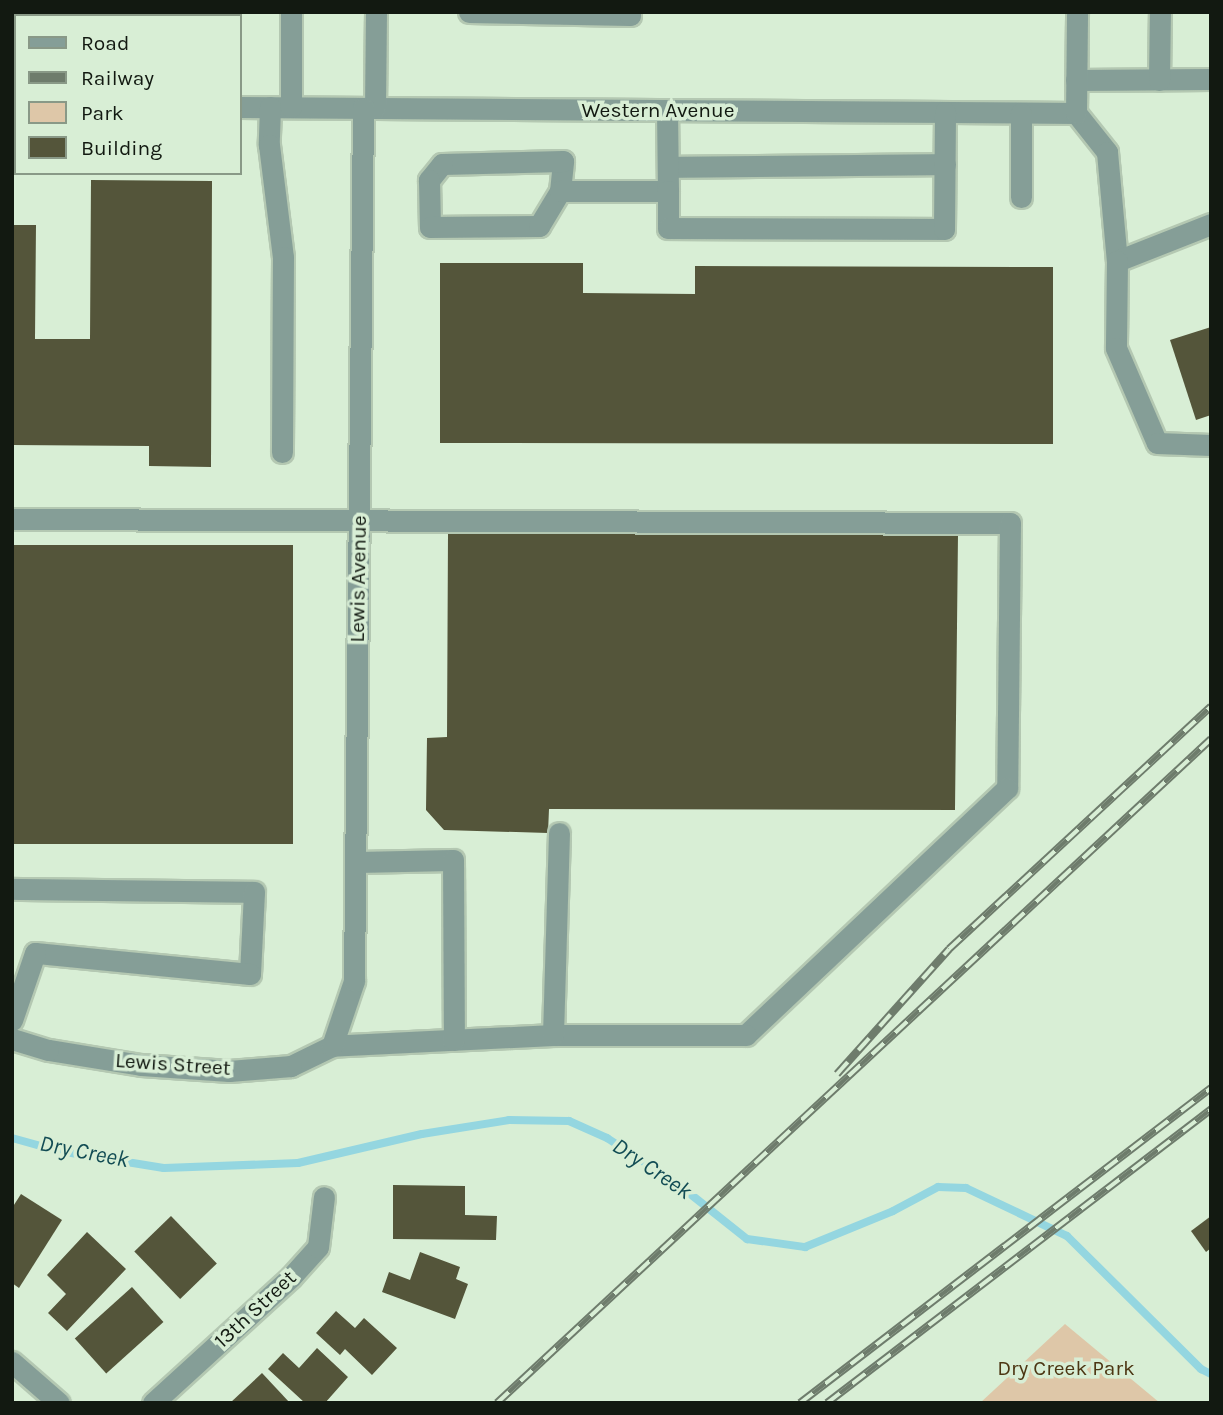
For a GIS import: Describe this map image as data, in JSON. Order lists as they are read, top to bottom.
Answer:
{
  "streets": {
    "street": [
      "Western Avenue",
      "Lewis Avenue",
      "Lewis Street",
      "13th Street"
    ]
  },
  "crossings": [
    ["Western Avenue", "Lewis Avenue"],
    ["Lewis Avenue", "Lewis Street"]
  ],
  "water": ["Dry Creek"],
  "parks": ["Dry Creek Park"],
  "legend": [
    "Road",
    "Railway",
    "Park",
    "Building"
  ]
}
